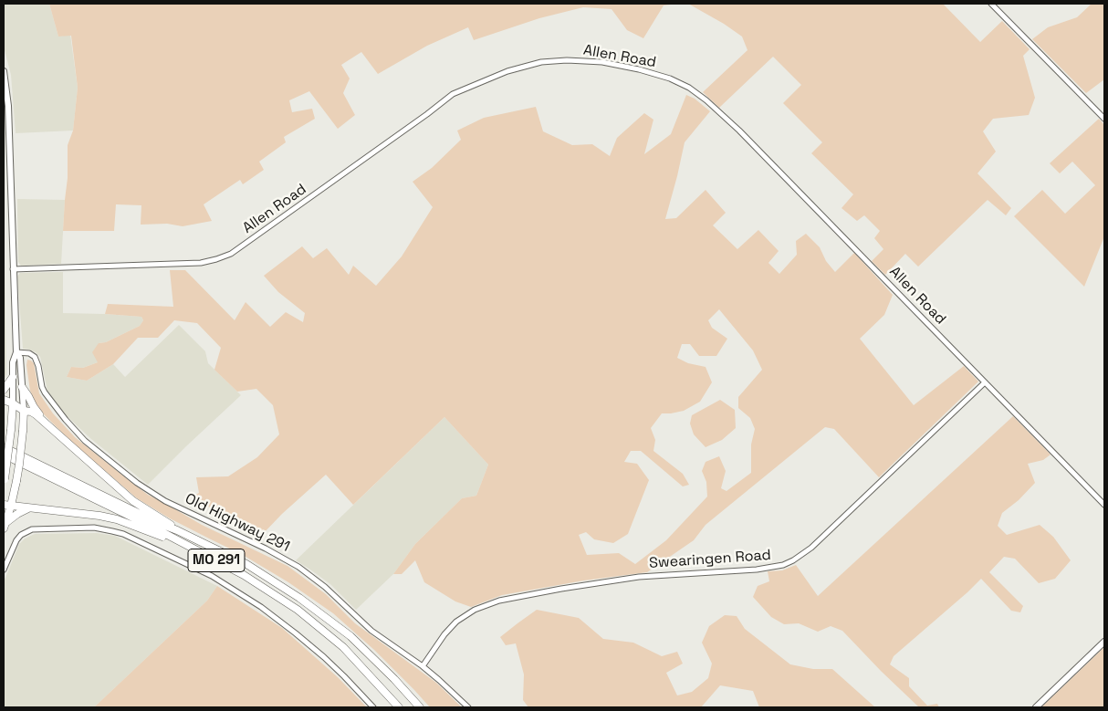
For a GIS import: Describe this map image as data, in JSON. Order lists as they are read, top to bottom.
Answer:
{
  "streets": {
    "highway": ["MO 291"],
    "street": ["Allen Road", "Old Highway 291", "Swearingen Road"]
  },
  "crossings": [
    ["Allen Road", "Swearingen Road"],
    ["Old Highway 291", "Swearingen Road"]
  ]
}
